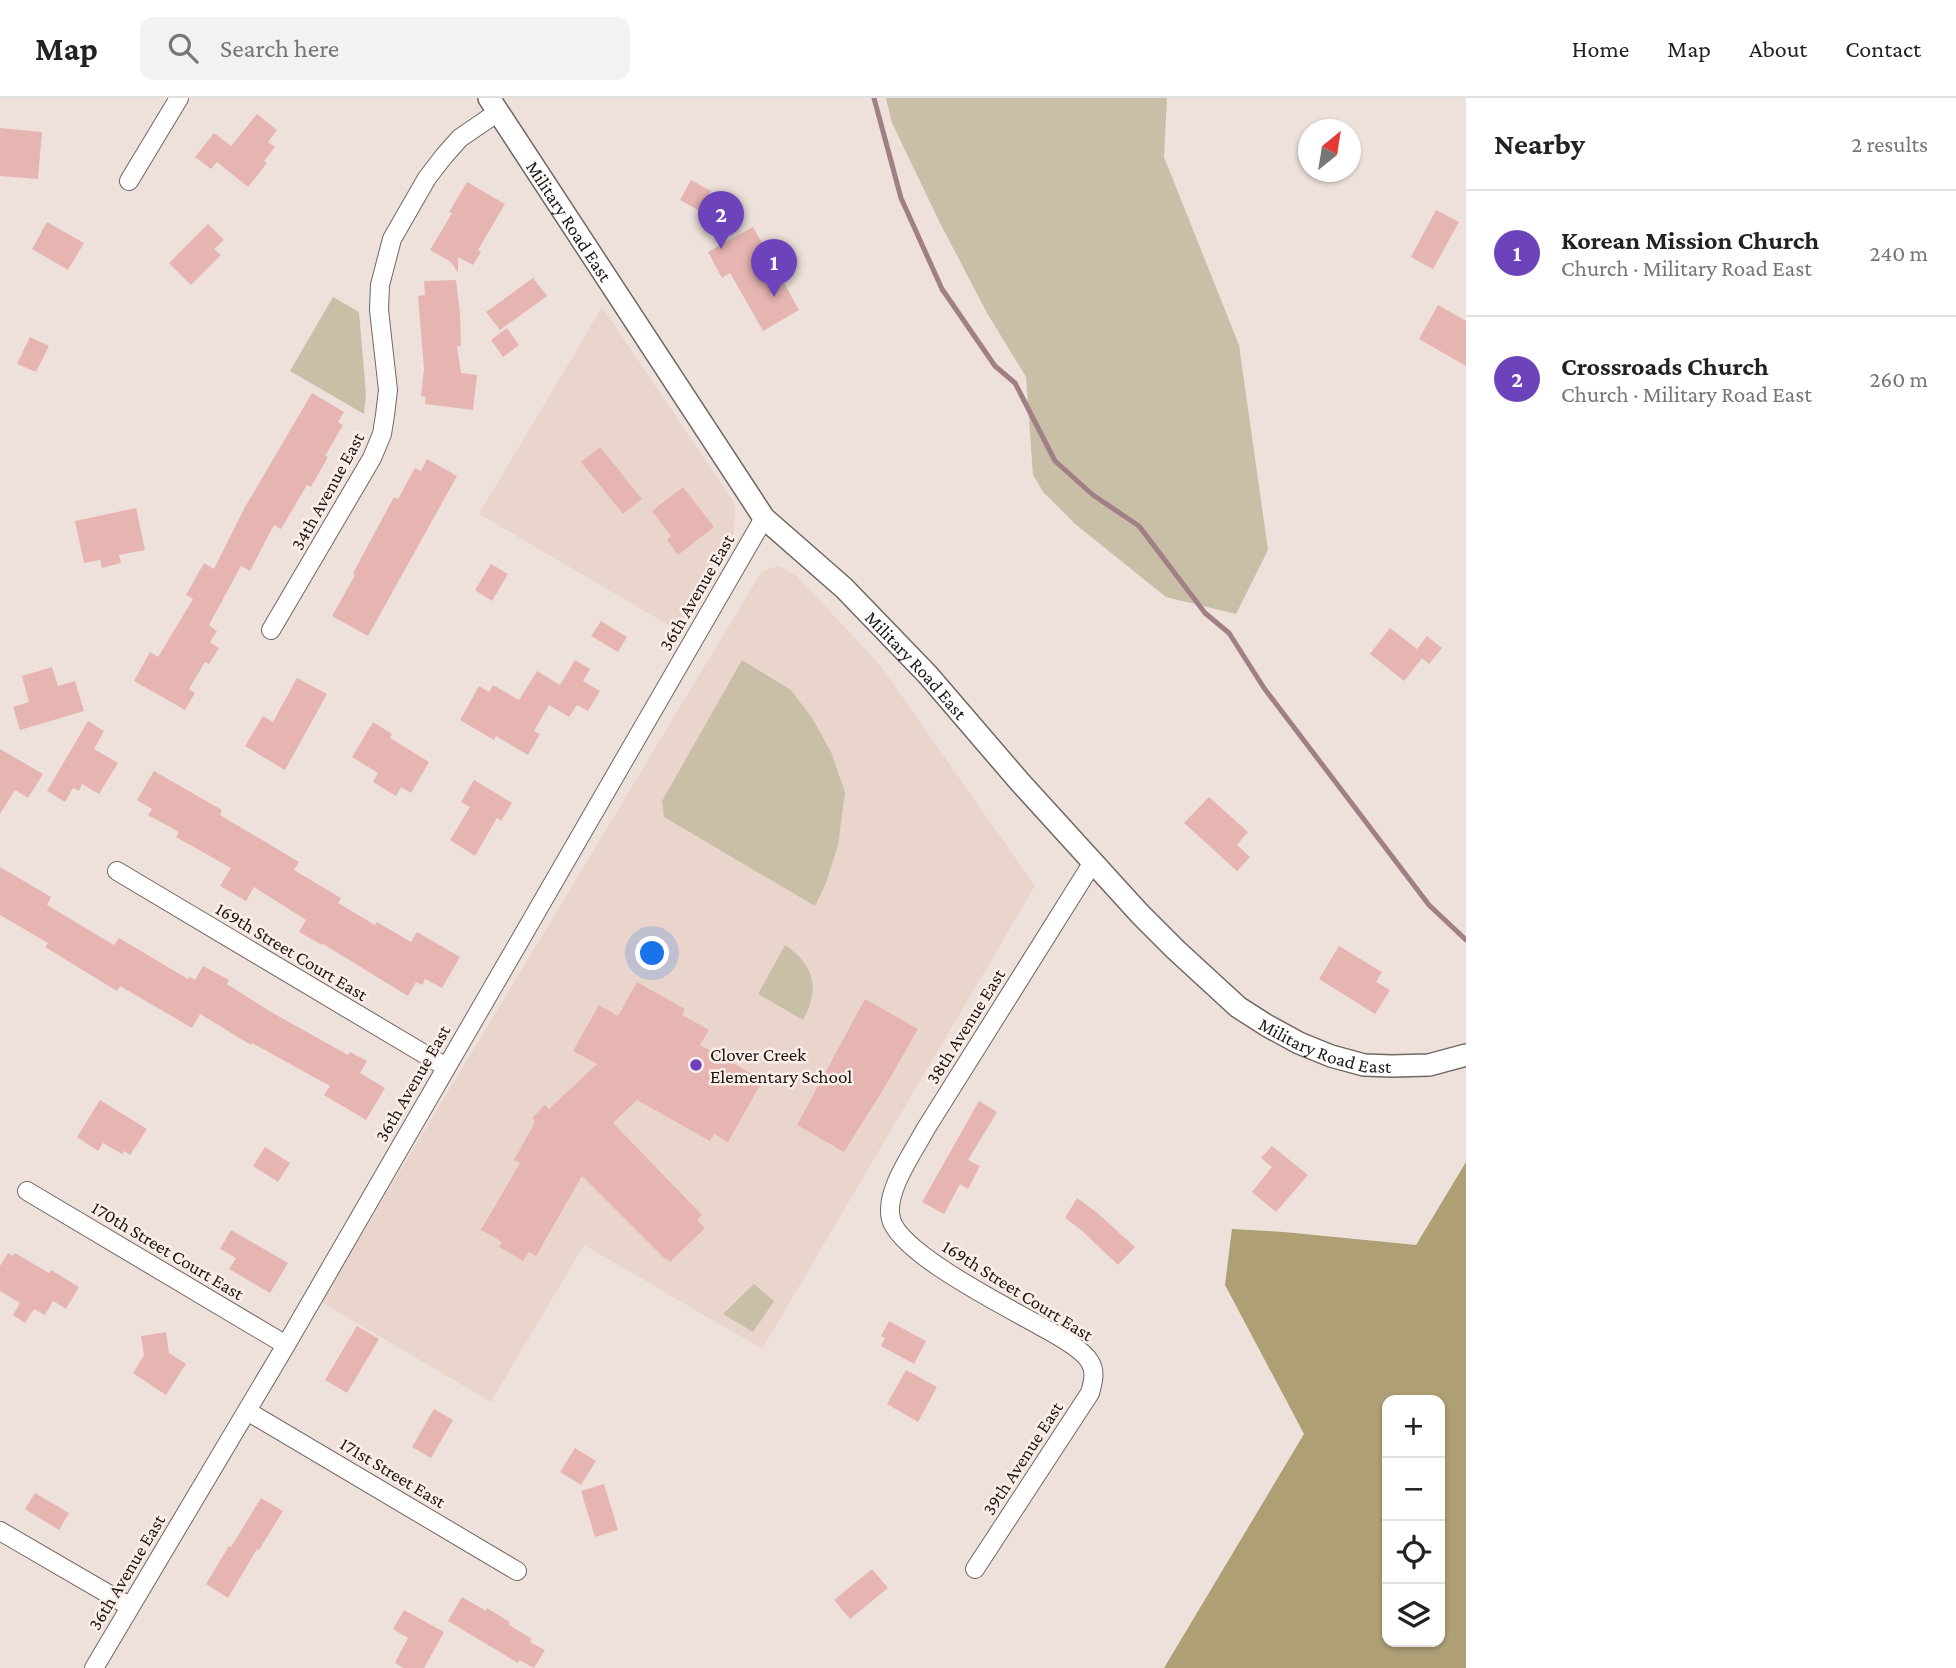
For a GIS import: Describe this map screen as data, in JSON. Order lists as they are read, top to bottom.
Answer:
{
  "streets": {
    "street": [
      "Military Road East",
      "34th Avenue East",
      "36th Avenue East",
      "169th Street Court East",
      "38th Avenue East",
      "170th Street Court East",
      "39th Avenue East",
      "171st Street East"
    ]
  },
  "crossings": [
    ["Military Road East", "34th Avenue East"],
    ["Military Road East", "36th Avenue East"],
    ["Military Road East", "38th Avenue East"],
    ["36th Avenue East", "169th Street Court East"],
    ["36th Avenue East", "170th Street Court East"],
    ["36th Avenue East", "171st Street East"],
    ["169th Street Court East", "38th Avenue East"],
    ["169th Street Court East", "39th Avenue East"]
  ],
  "places": ["Clover Creek Elementary School"],
  "north": "top right",
  "page": {
    "header": "Map",
    "search": "Search here",
    "nav": [
      "Home",
      "Map",
      "About",
      "Contact"
    ],
    "heading": ["Nearby", "2 results"],
    "list": [
      {
        "mark": "1",
        "name": "Korean Mission Church",
        "note": "Church · Military Road East",
        "value": "240 m"
      },
      {
        "mark": "2",
        "name": "Crossroads Church",
        "note": "Church · Military Road East",
        "value": "260 m"
      }
    ],
    "pins": ["2", "1"],
    "map_buttons": ["+", "−"]
  }
}
